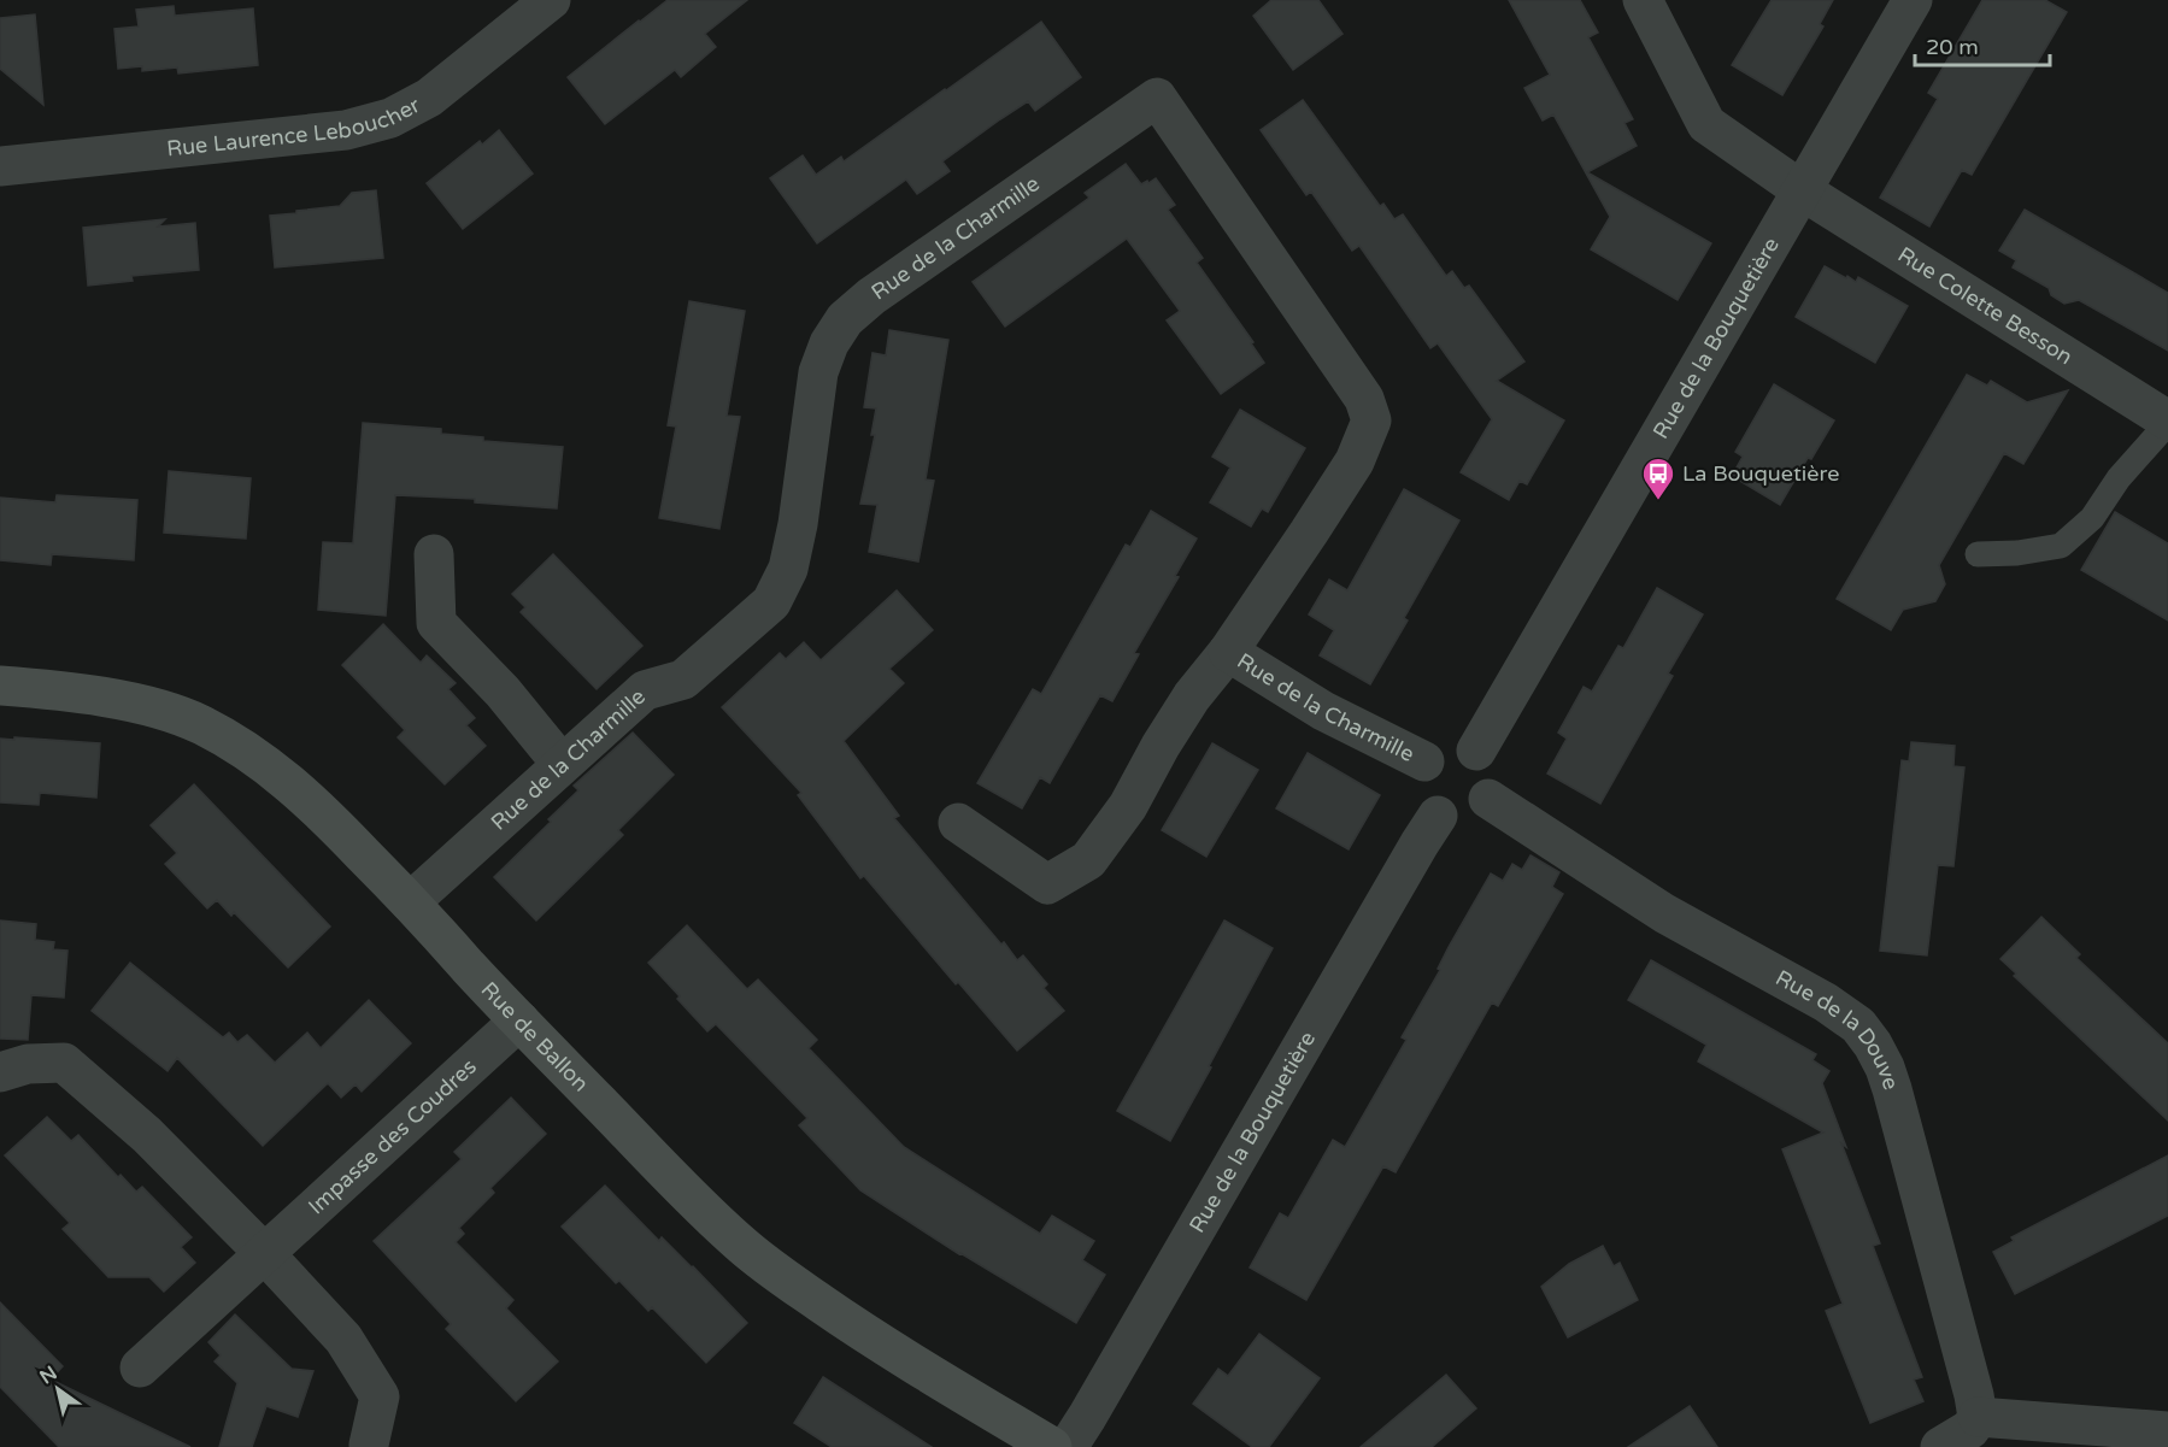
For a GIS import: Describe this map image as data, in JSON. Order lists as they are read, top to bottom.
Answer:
{
  "streets": {
    "street": [
      "Rue Laurence Leboucher",
      "Rue de la Charmille",
      "Rue Colette Besson",
      "Rue de la Bouquetière",
      "Rue de la Douve",
      "Rue de Ballon",
      "Impasse des Coudres"
    ]
  },
  "crossings": [
    ["Rue de la Charmille", "Rue de la Bouquetière"],
    ["Rue de la Charmille", "Rue de la Douve"],
    ["Rue de la Charmille", "Rue de Ballon"],
    ["Rue Colette Besson", "Rue de la Bouquetière"],
    ["Rue de la Bouquetière", "Rue de la Douve"],
    ["Rue de Ballon", "Impasse des Coudres"]
  ],
  "places": {
    "bus stop": ["La Bouquetière"]
  },
  "scale_bar": "20 m",
  "north": "top left"
}
